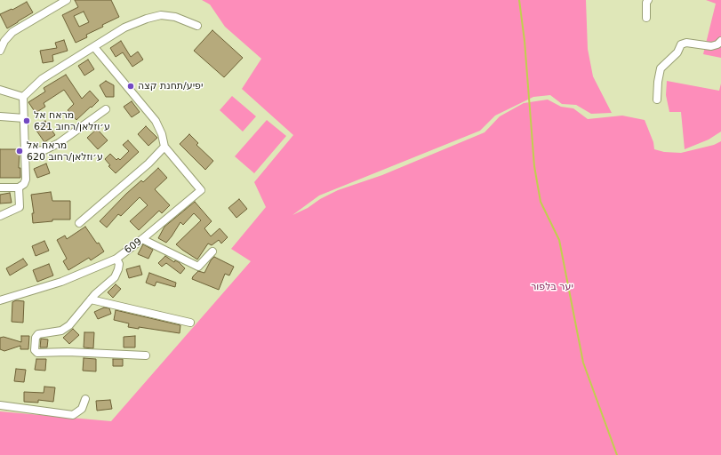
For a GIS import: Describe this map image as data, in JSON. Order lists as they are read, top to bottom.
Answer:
{
  "streets": {
    "street": ["609"]
  },
  "parks": ["יער בלפור"],
  "places": ["יפיע/תחנת קצה", "מראח אל ע׳וזלאן/רחוב 621", "מראח אל ע׳וזלאן/רחוב 620"]
}
